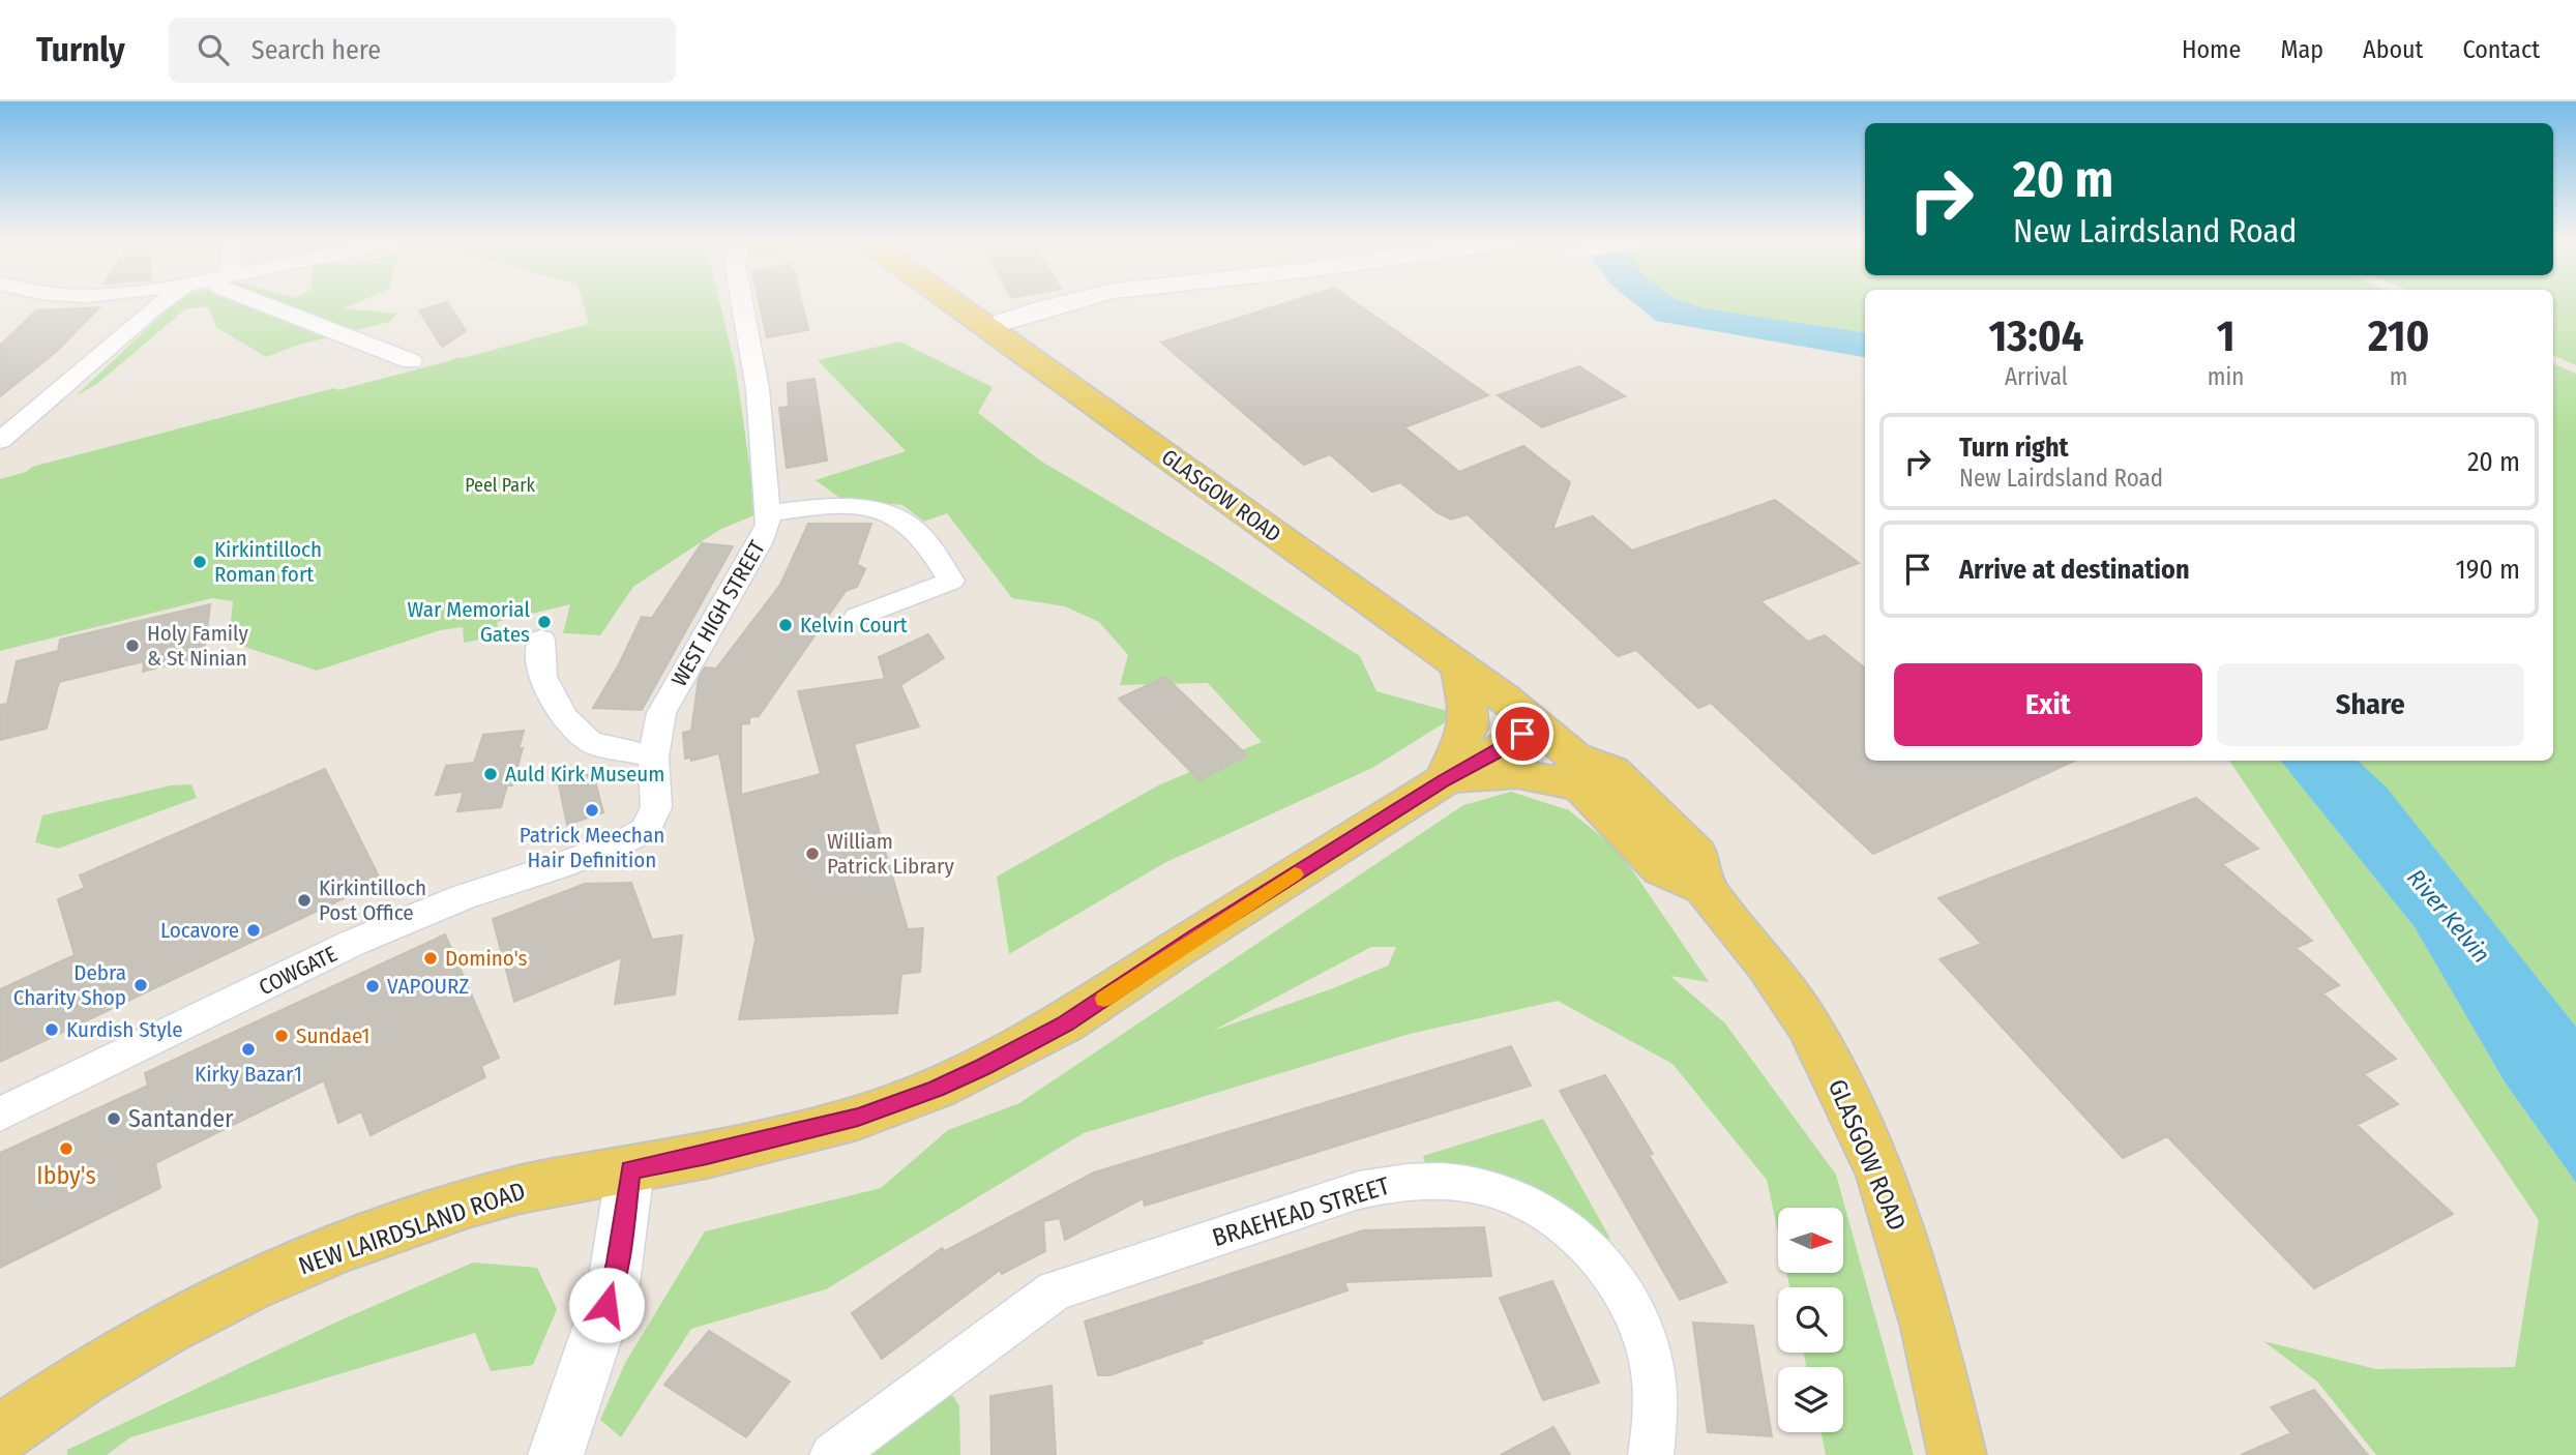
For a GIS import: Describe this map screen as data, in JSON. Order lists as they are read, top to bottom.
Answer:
{
  "streets": {
    "main road": ["GLASGOW ROAD", "NEW LAIRDSLAND ROAD"],
    "street": ["WEST HIGH STREET", "COWGATE", "BRAEHEAD STREET"]
  },
  "crossings": [
    ["GLASGOW ROAD", "NEW LAIRDSLAND ROAD"],
    ["WEST HIGH STREET", "COWGATE"]
  ],
  "water": ["River Kelvin"],
  "parks": ["Peel Park"],
  "places": [
    "Kirkintilloch Roman fort",
    "War Memorial Gates",
    "Kelvin Court",
    "Holy Family & St Ninian",
    "Auld Kirk Museum",
    "Patrick Meechan Hair Definition",
    "William Patrick Library",
    "Kirkintilloch Post Office",
    "Locavore",
    "Domino's",
    "Debra Charity Shop",
    "VAPOURZ",
    "Kurdish Style",
    "Sundae1",
    "Kirky Bazar1",
    "Santander",
    "Ibby's"
  ],
  "north": "right",
  "page": {
    "header": "Turnly",
    "search": "Search here",
    "nav": [
      "Home",
      "Map",
      "About",
      "Contact"
    ],
    "turn": ["20 m", "New Lairdsland Road"],
    "eta": [
      "13:04",
      "Arrival",
      "1",
      "min",
      "210",
      "m"
    ],
    "list": [
      {
        "name": "Turn right",
        "note": "New Lairdsland Road",
        "value": "20 m"
      },
      {
        "name": "Arrive at destination",
        "value": "190 m"
      }
    ],
    "buttons": ["Exit", "Share"]
  }
}
